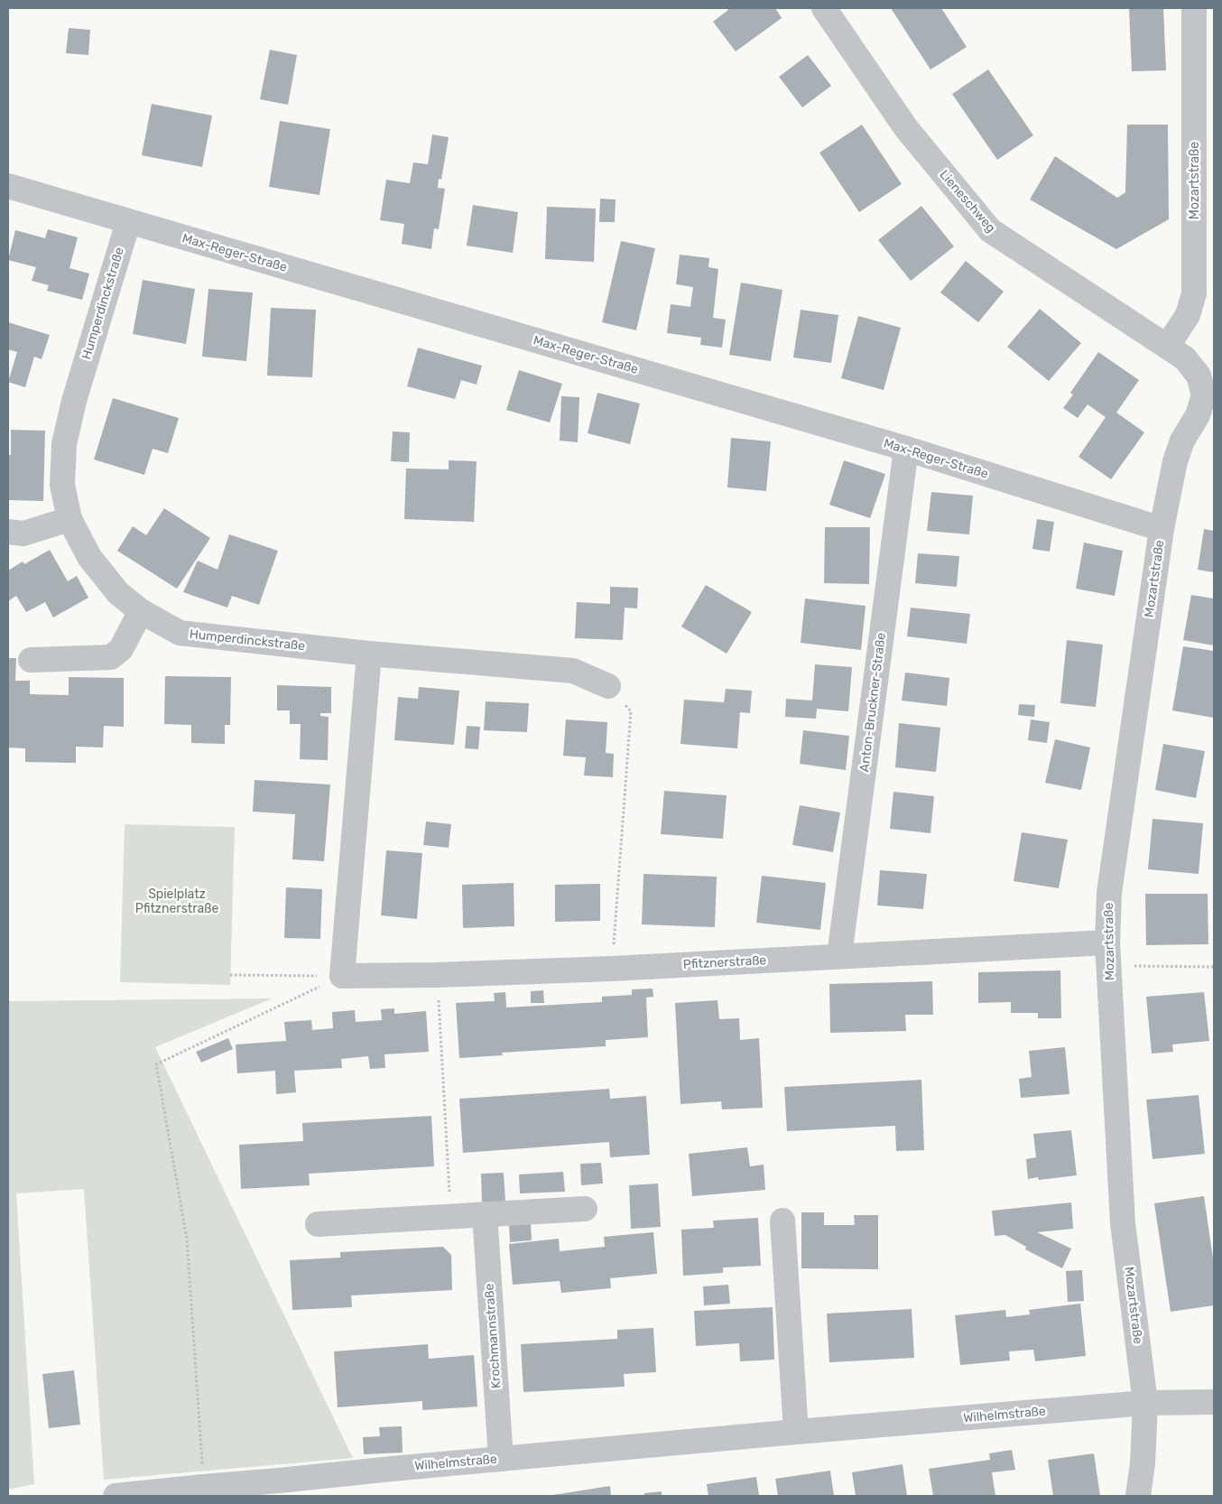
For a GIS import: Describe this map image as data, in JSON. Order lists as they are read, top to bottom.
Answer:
{
  "streets": {
    "street": [
      "Mozartstraße",
      "Lieneschweg",
      "Max-Reger-Straße",
      "Humperdinckstraße",
      "Anton-Bruckner-Straße",
      "Pfitznerstraße",
      "Krochmannstraße",
      "Wilhelmstraße"
    ]
  },
  "crossings": [
    ["Mozartstraße", "Lieneschweg"],
    ["Mozartstraße", "Max-Reger-Straße"],
    ["Mozartstraße", "Pfitznerstraße"],
    ["Mozartstraße", "Wilhelmstraße"],
    ["Max-Reger-Straße", "Humperdinckstraße"],
    ["Max-Reger-Straße", "Anton-Bruckner-Straße"],
    ["Anton-Bruckner-Straße", "Pfitznerstraße"],
    ["Krochmannstraße", "Wilhelmstraße"]
  ],
  "parks": ["Spielplatz Pfitznerstraße"]
}
